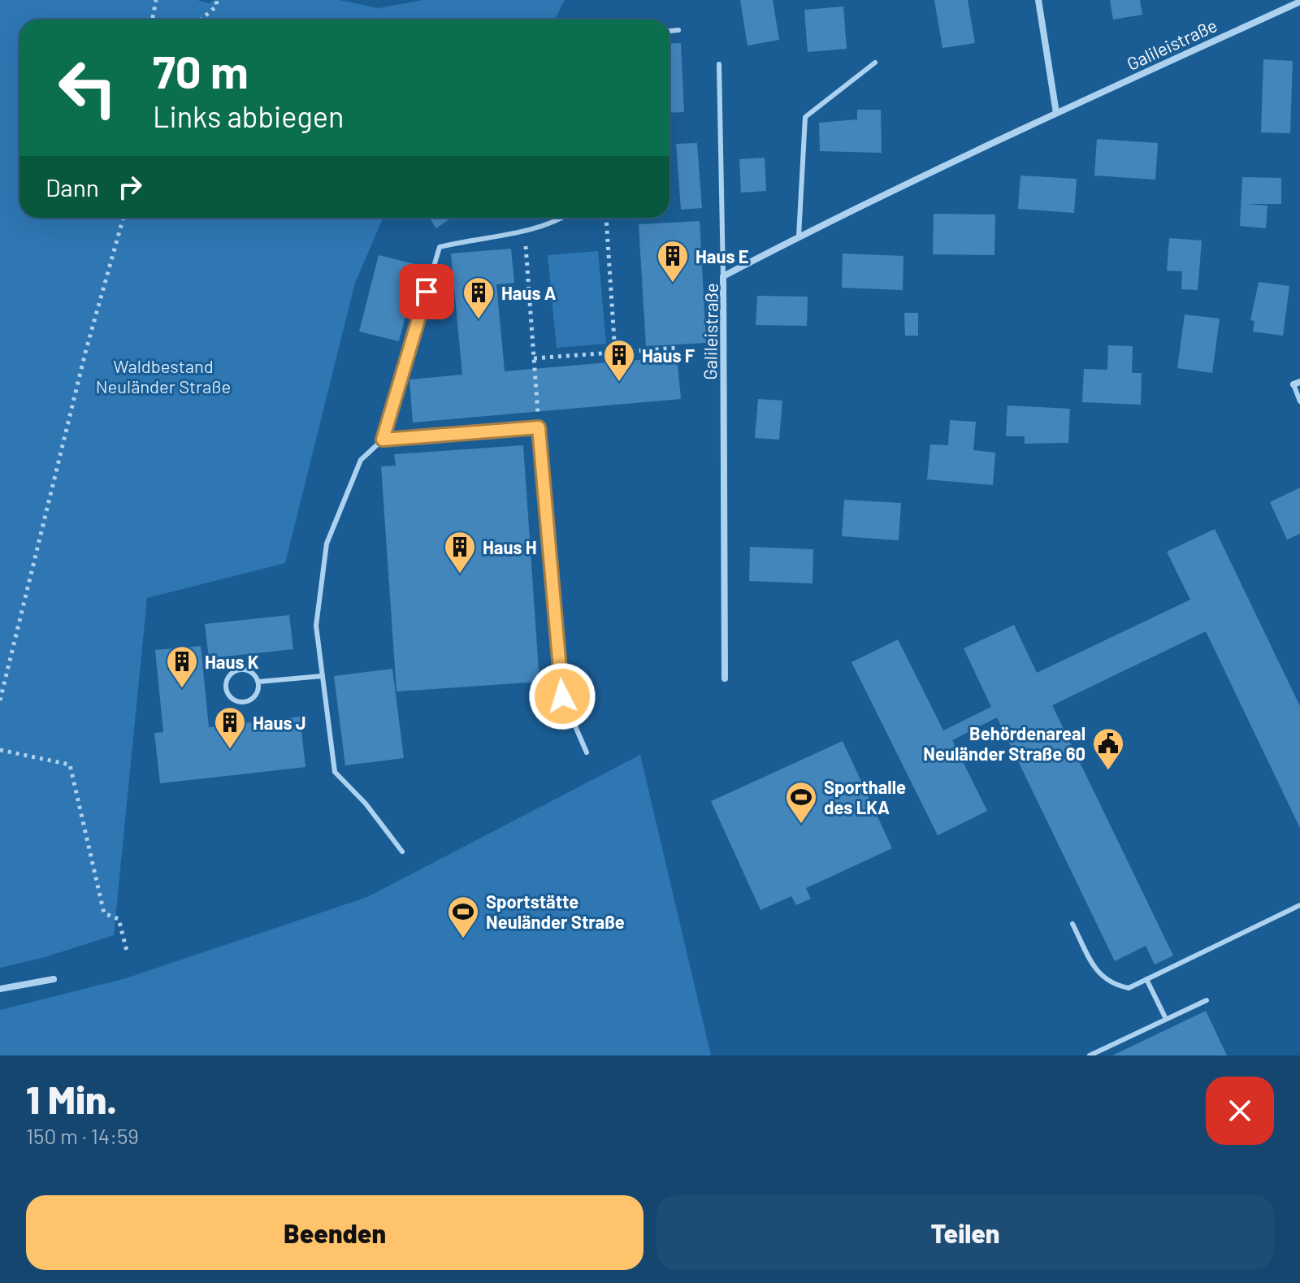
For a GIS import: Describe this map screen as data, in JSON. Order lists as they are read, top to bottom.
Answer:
{
  "streets": {
    "street": ["Galileistraße"]
  },
  "parks": ["Waldbestand Neuländer Straße"],
  "places": {
    "building": [
      "Haus E",
      "Haus A",
      "Haus F",
      "Haus H",
      "Haus K",
      "Haus J"
    ],
    "public building": ["Behördenareal Neuländer Straße 60"],
    "sports": ["Sporthalle des LKA", "Sportstätte Neuländer Straße"]
  },
  "page": {
    "turn": ["70 m", "Links abbiegen"],
    "then": "Dann",
    "heading": ["1 Min.", "150 m · 14:59"],
    "buttons": ["Beenden", "Teilen"]
  }
}
